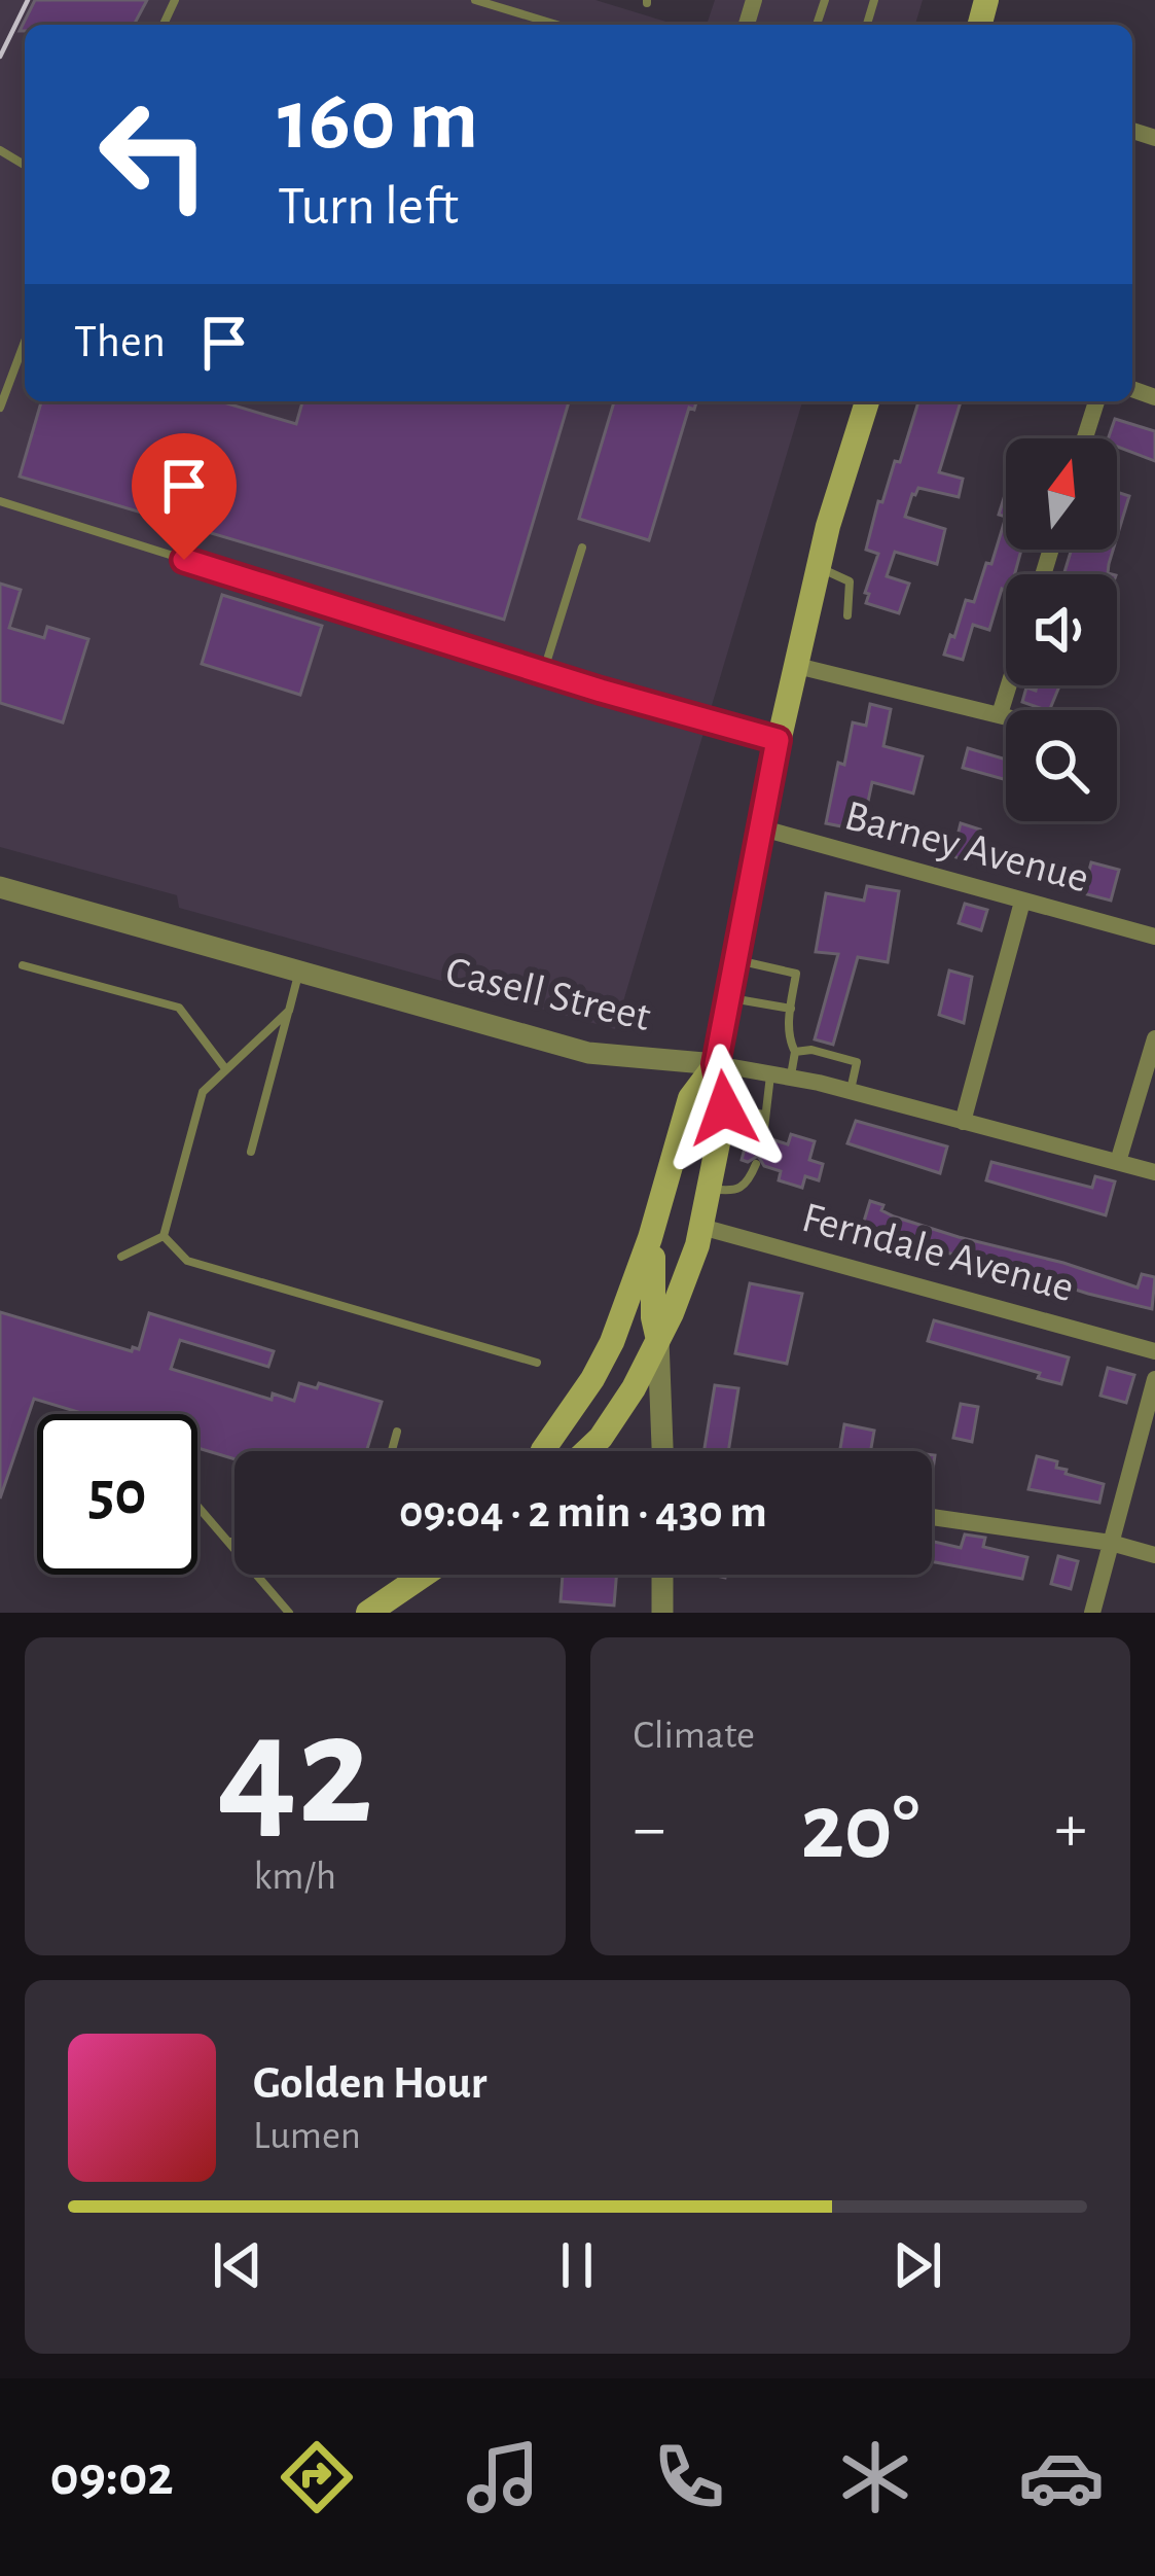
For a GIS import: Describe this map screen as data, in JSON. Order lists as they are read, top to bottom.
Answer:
{
  "streets": {
    "street": ["Barney Avenue", "Casell Street", "Ferndale Avenue"]
  },
  "north": "top",
  "page": {
    "turn": ["160 m", "Turn left"],
    "then": "Then",
    "limit": "50",
    "trip": "09:04 · 2 min · 430 m",
    "tile": [
      ["42", "km/h"],
      "Climate"
    ],
    "heat": ["−", "20°", "+"],
    "song": ["Golden Hour", "Lumen"],
    "tabs": "09:02"
  }
}
